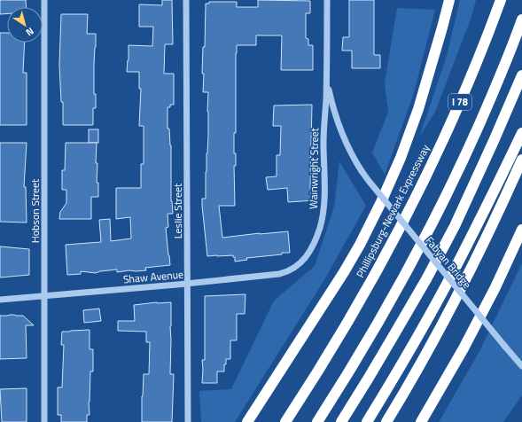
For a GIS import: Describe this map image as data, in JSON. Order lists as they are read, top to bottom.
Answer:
{
  "streets": {
    "highway": ["I 78", "Phillipsburg-Newark Expressway"],
    "street": [
      "Wainwright Street",
      "Hobson Street",
      "Leslie Street",
      "Fabyan Bridge",
      "Shaw Avenue"
    ]
  },
  "crossings": [
    ["Wainwright Street", "Fabyan Bridge"],
    ["Wainwright Street", "Shaw Avenue"],
    ["Hobson Street", "Shaw Avenue"],
    ["Leslie Street", "Shaw Avenue"]
  ],
  "north": "bottom right"
}
